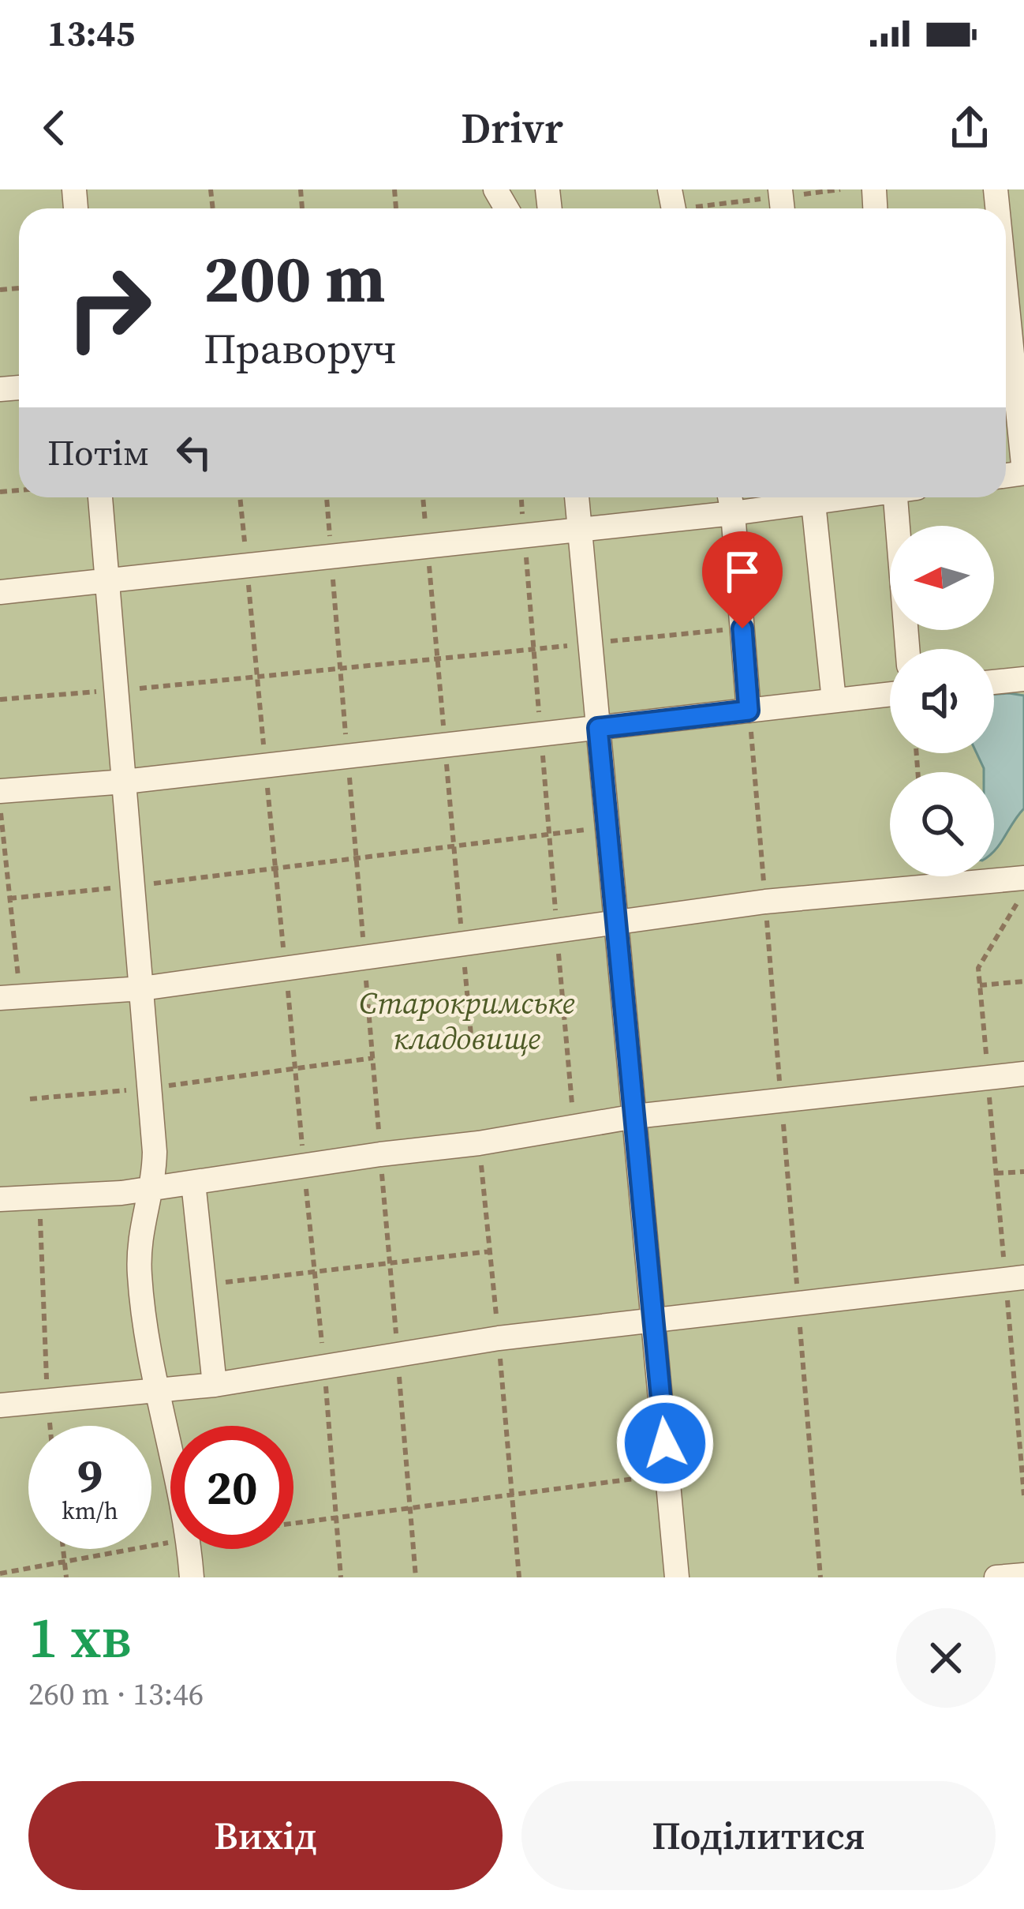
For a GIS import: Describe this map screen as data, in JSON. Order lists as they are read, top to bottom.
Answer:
{
  "parks": ["Старокримське кладовище"],
  "north": "left",
  "page": {
    "status": "13:45",
    "header": "Drivr",
    "turn": ["200 m", "Праворуч"],
    "then": "Потім",
    "speed": "9 km/h",
    "limit": "20",
    "heading": ["1 хв", "260 m · 13:46"],
    "buttons": ["Вихід", "Поділитися"]
  }
}
